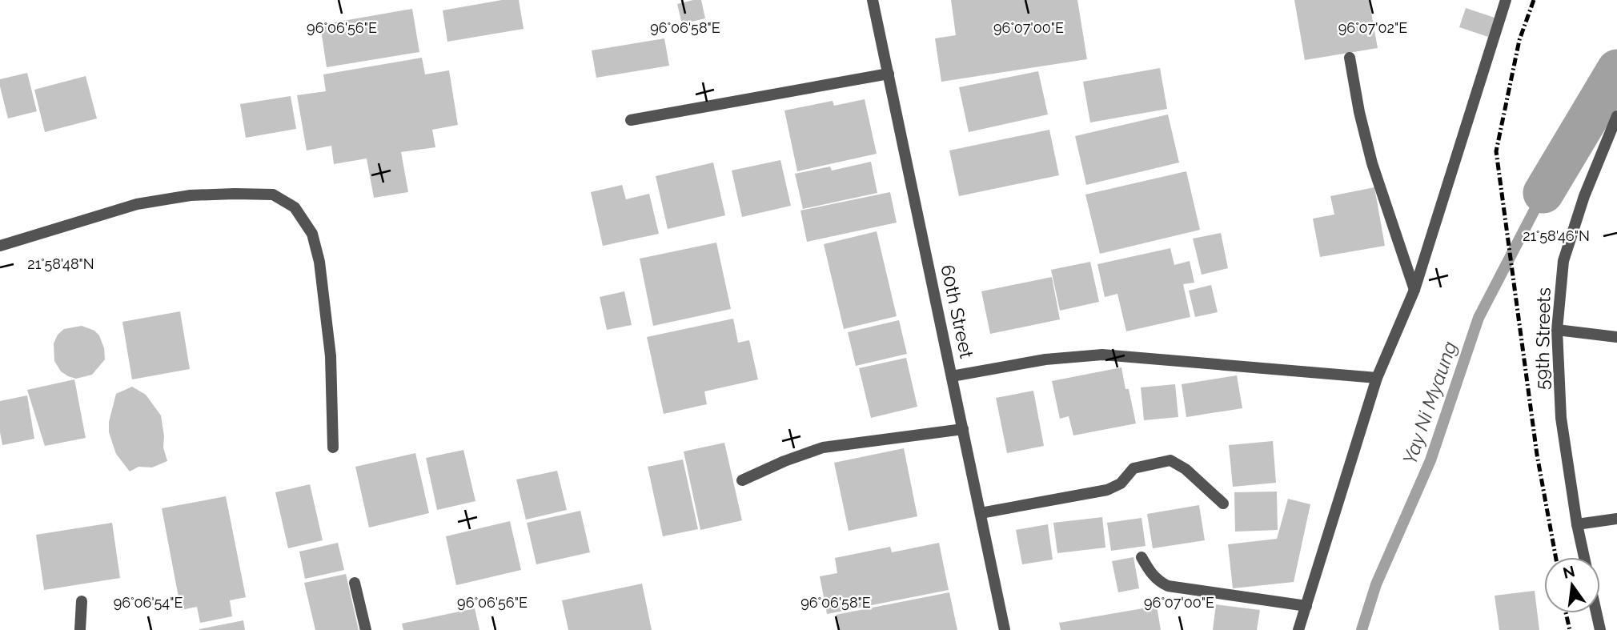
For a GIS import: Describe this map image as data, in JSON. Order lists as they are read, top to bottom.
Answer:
{
  "streets": {
    "street": ["60th Street", "59th Streets"]
  },
  "water": ["Yay Ni Myaung"],
  "north": "top",
  "coordinates": [
    "96°06'56\"E",
    "96°06'58\"E",
    "96°07'00\"E",
    "96°07'02\"E",
    "21°58'46\"N",
    "21°58'48\"N",
    "96°06'54\"E"
  ]
}
